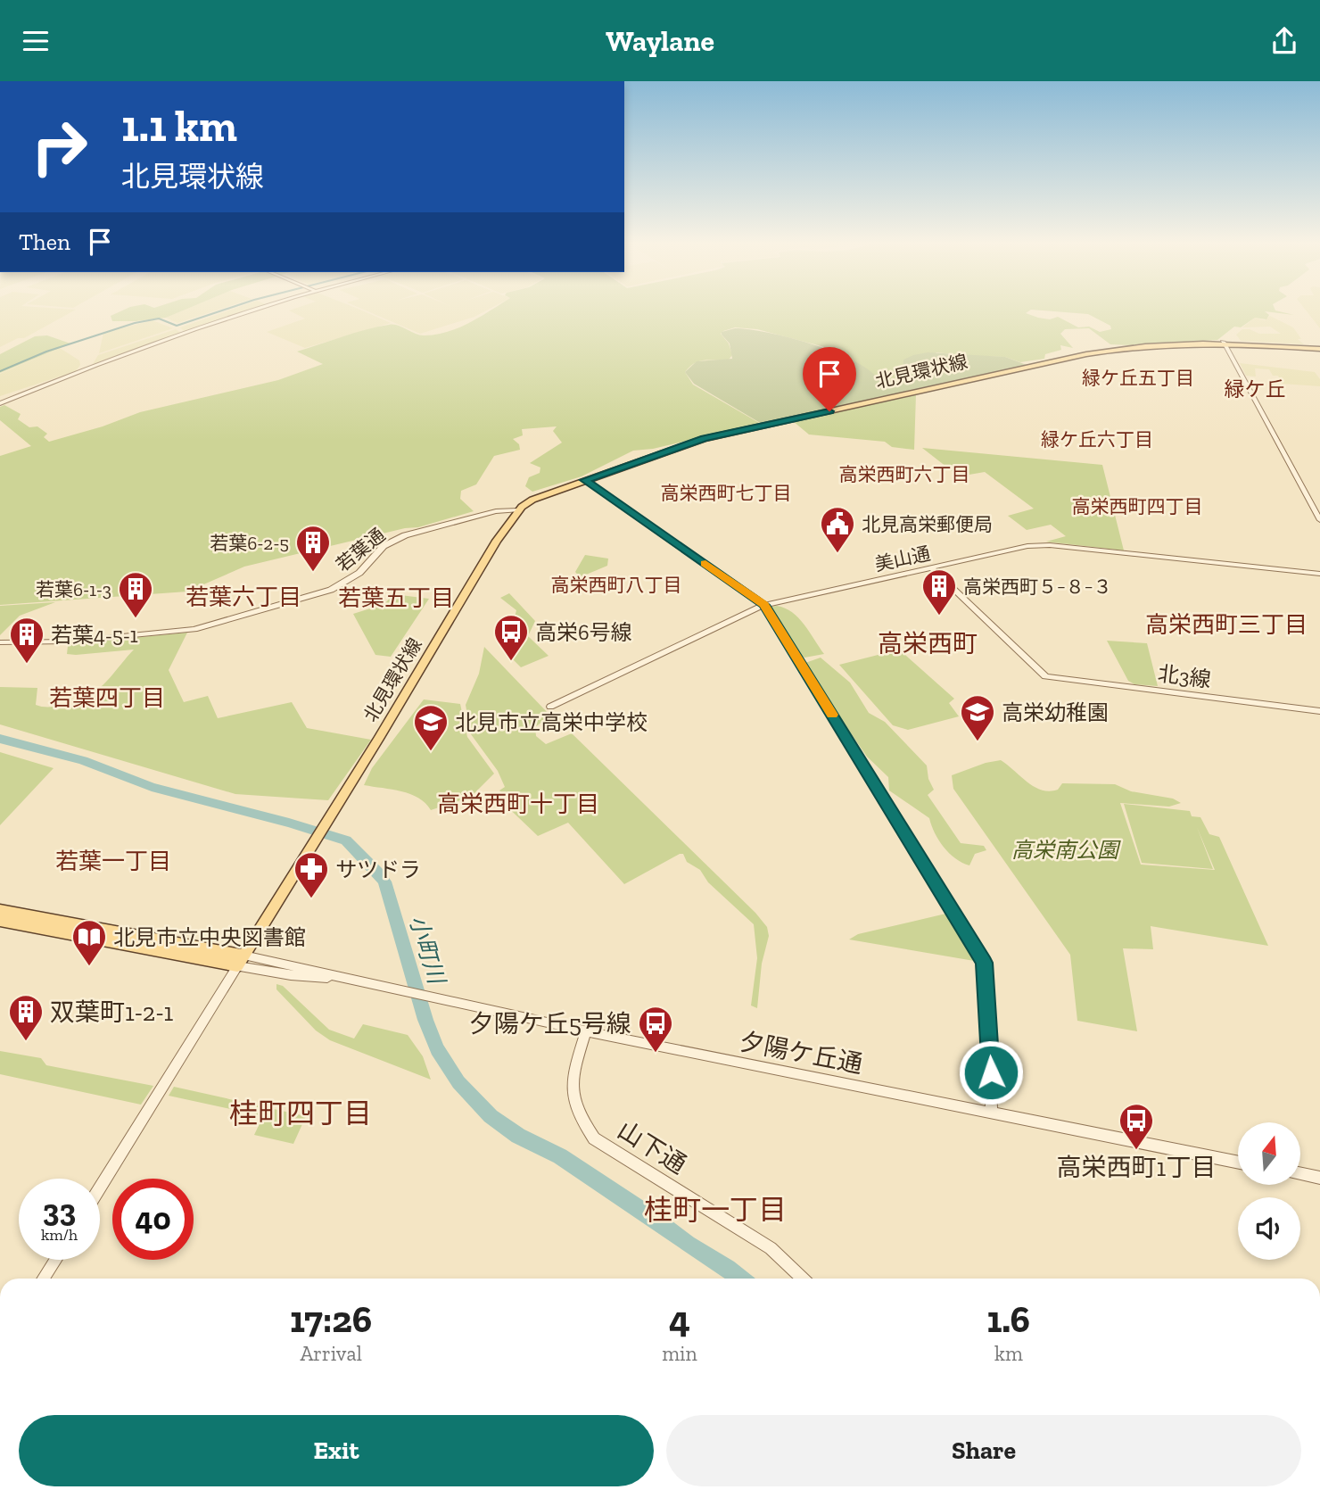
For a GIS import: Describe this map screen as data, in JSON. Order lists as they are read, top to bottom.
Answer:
{
  "streets": {
    "main road": ["北見環状線", "夕陽ケ丘通"],
    "street": [
      "若葉通",
      "美山通",
      "北3線",
      "山下通"
    ]
  },
  "crossings": [
    ["北見環状線", "若葉通"],
    ["北見環状線", "夕陽ケ丘通"],
    ["美山通", "北3線"],
    ["夕陽ケ丘通", "山下通"]
  ],
  "districts": [
    "緑ケ丘五丁目",
    "緑ケ丘",
    "緑ケ丘六丁目",
    "高栄西町六丁目",
    "高栄西町七丁目",
    "高栄西町四丁目",
    "高栄西町八丁目",
    "若葉六丁目",
    "若葉五丁目",
    "高栄西町三丁目",
    "高栄西町",
    "若葉四丁目",
    "高栄西町十丁目",
    "若葉一丁目",
    "桂町四丁目",
    "桂町一丁目"
  ],
  "water": ["小町川"],
  "parks": ["高栄南公園"],
  "places": {
    "public building": ["北見高栄郵便局"],
    "building": [
      "若葉6-2-5",
      "高栄西町５−８−３",
      "若葉6-1-3",
      "若葉4-5-1",
      "双葉町1-2-1"
    ],
    "bus stop": ["高栄6号線", "夕陽ケ丘5号線", "高栄西町1丁目"],
    "school or university": ["高栄幼稚園", "北見市立高栄中学校"],
    "pharmacy": ["サツドラ"],
    "library": ["北見市立中央図書館"]
  },
  "north": "top",
  "page": {
    "header": "Waylane",
    "turn": ["1.1 km", "北見環状線"],
    "then": "Then",
    "speed": "33 km/h",
    "limit": "40",
    "eta": [
      "17:26",
      "Arrival",
      "4",
      "min",
      "1.6",
      "km"
    ],
    "buttons": ["Exit", "Share"]
  }
}
